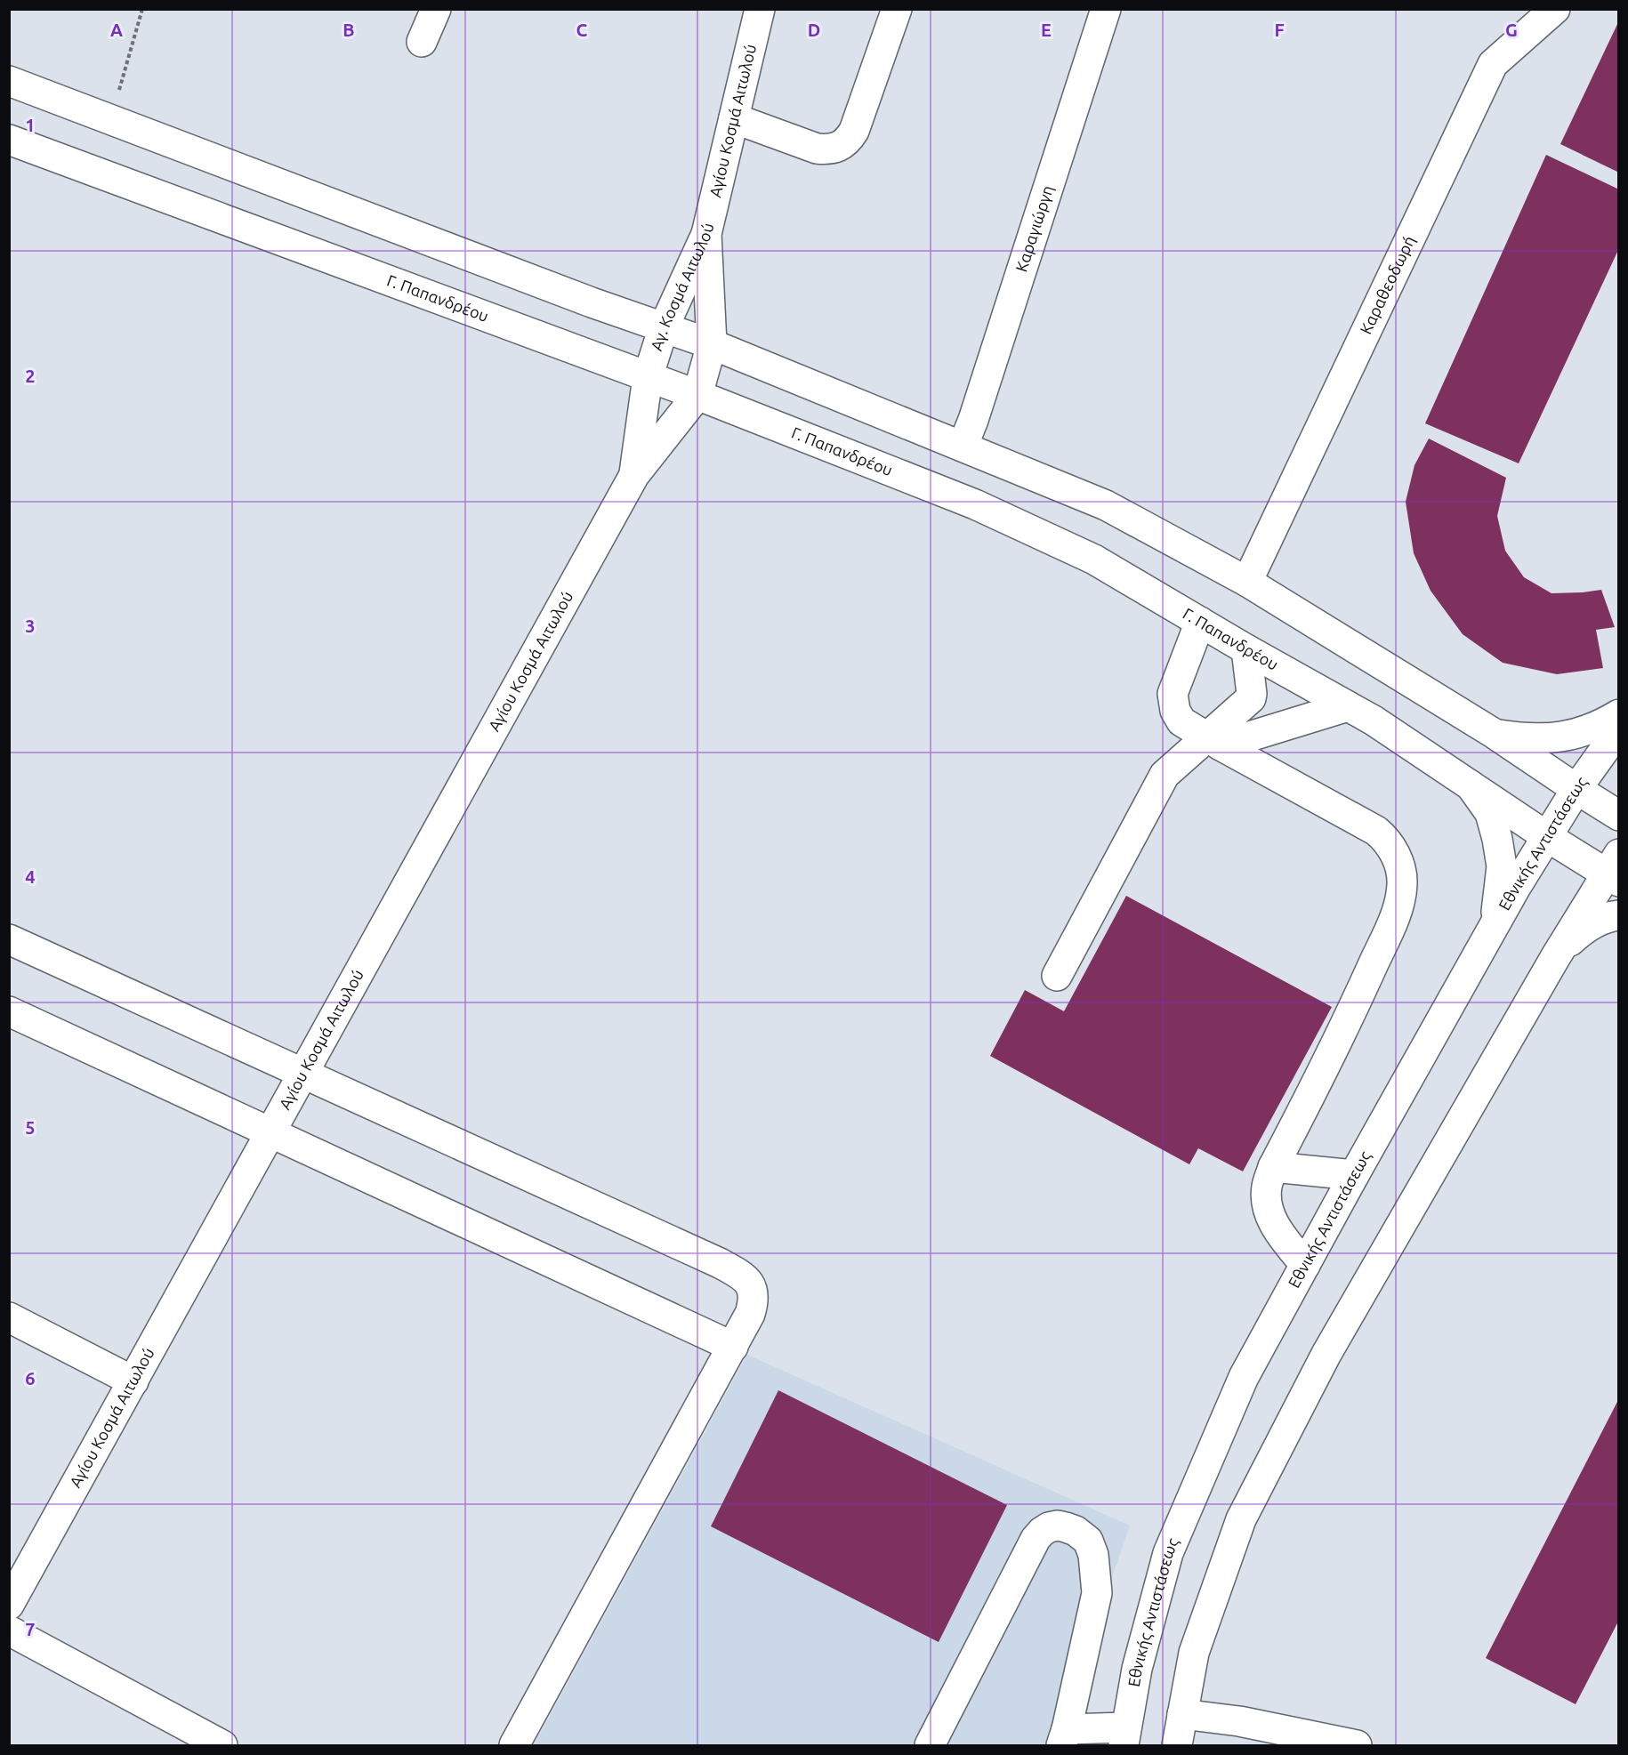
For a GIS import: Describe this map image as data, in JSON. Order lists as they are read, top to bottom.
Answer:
{
  "streets": {
    "street": [
      "Αγίου Κοσμά Αιτωλού",
      "Καραγιώργη",
      "Καραθεοδωρή",
      "Γ. Παπανδρέου",
      "Αγ. Κοσμά Αιτωλού",
      "Εθνικής Αντιστάσεως"
    ]
  },
  "crossings": [
    ["Αγίου Κοσμά Αιτωλού", "Αγ. Κοσμά Αιτωλού"],
    ["Γ. Παπανδρέου", "Αγ. Κοσμά Αιτωλού"],
    ["Γ. Παπανδρέου", "Εθνικής Αντιστάσεως"]
  ],
  "grid": {
    "columns": [
      "A",
      "B",
      "C",
      "D",
      "E",
      "F",
      "G"
    ],
    "rows": [
      "1",
      "2",
      "3",
      "4",
      "5",
      "6",
      "7"
    ]
  }
}
